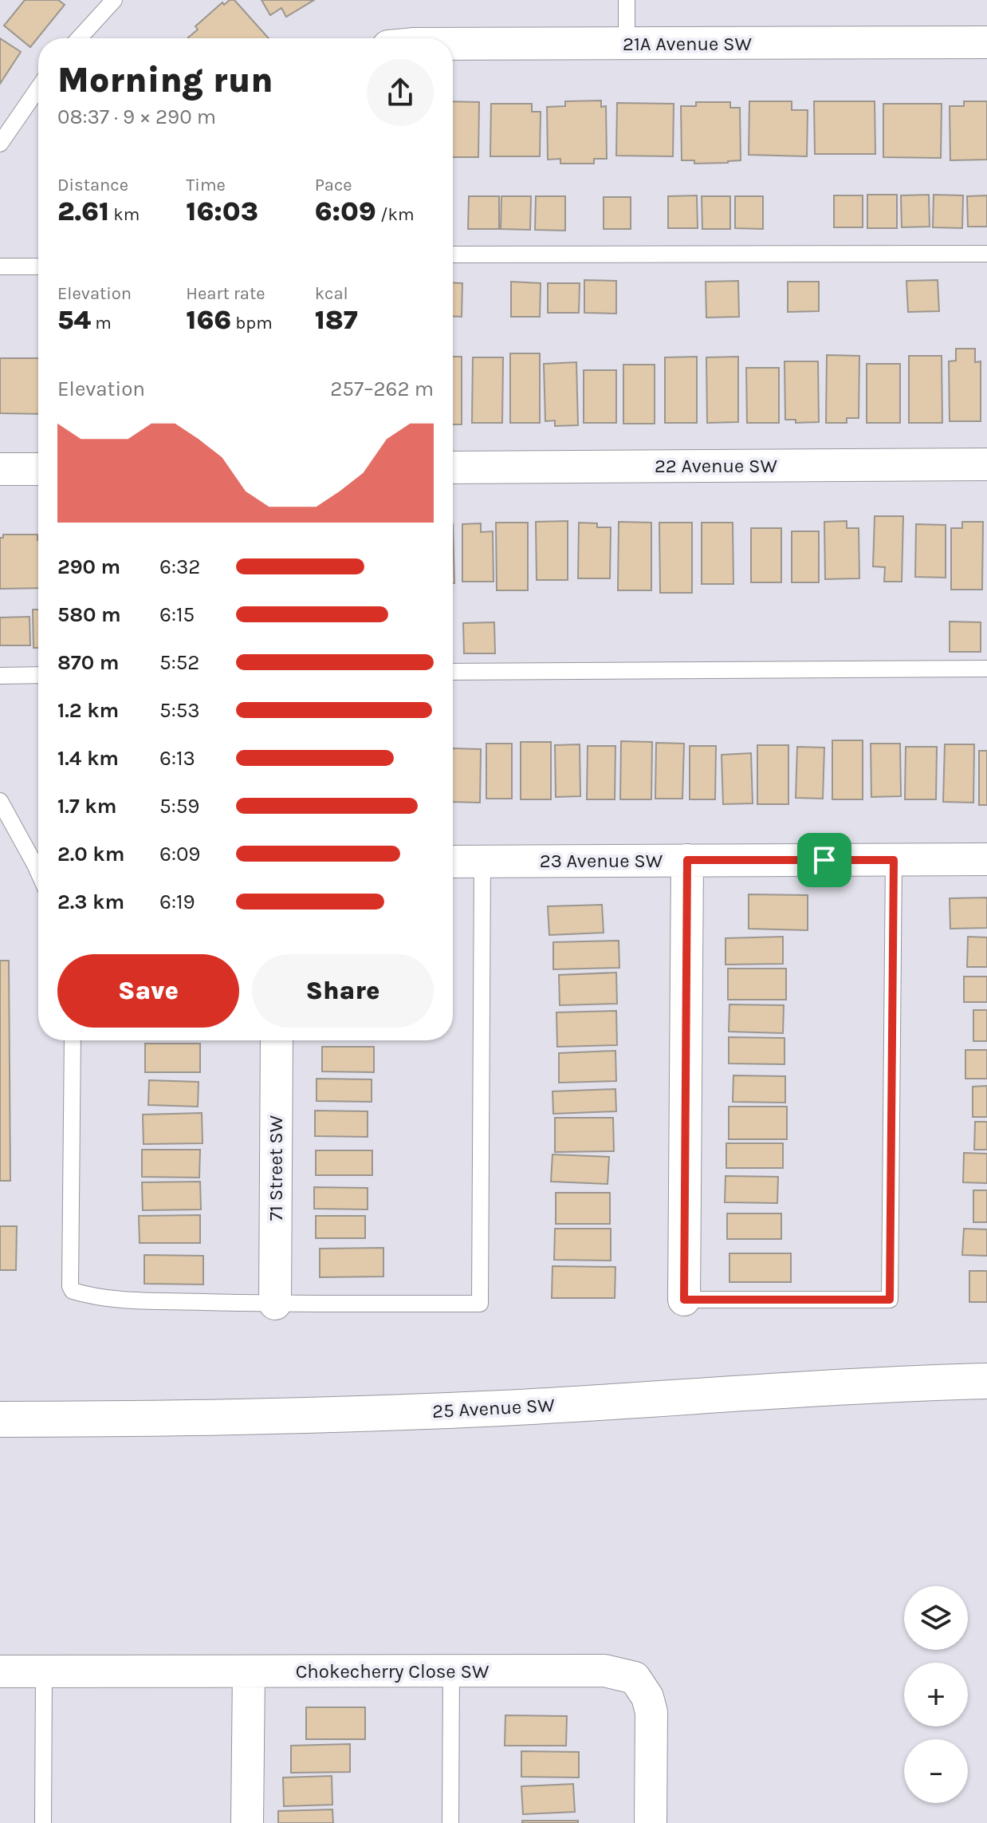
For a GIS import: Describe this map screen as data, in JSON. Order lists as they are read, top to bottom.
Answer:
{
  "streets": {
    "main road": ["25 Avenue SW"],
    "street": [
      "21A Avenue SW",
      "22 Avenue SW",
      "23 Avenue SW",
      "71 Street SW",
      "Chokecherry Close SW"
    ]
  },
  "page": {
    "heading": ["Morning run", "08:37 · 9 × 290 m"],
    "stats": [
      ["Distance", "2.61 km"],
      ["Time", "16:03"],
      ["Pace", "6:09 /km"],
      ["Elevation", "54 m"],
      ["Heart rate", "166 bpm"],
      ["kcal", "187"]
    ],
    "chart": ["Elevation", "257–262 m"],
    "list": [
      {
        "name": "290 m",
        "note": "6:32"
      },
      {
        "name": "580 m",
        "note": "6:15"
      },
      {
        "name": "870 m",
        "note": "5:52"
      },
      {
        "name": "1.2 km",
        "note": "5:53"
      },
      {
        "name": "1.4 km",
        "note": "6:13"
      },
      {
        "name": "1.7 km",
        "note": "5:59"
      },
      {
        "name": "2.0 km",
        "note": "6:09"
      },
      {
        "name": "2.3 km",
        "note": "6:19"
      }
    ],
    "buttons": ["Save", "Share"],
    "map_buttons": ["+", "−"]
  }
}
